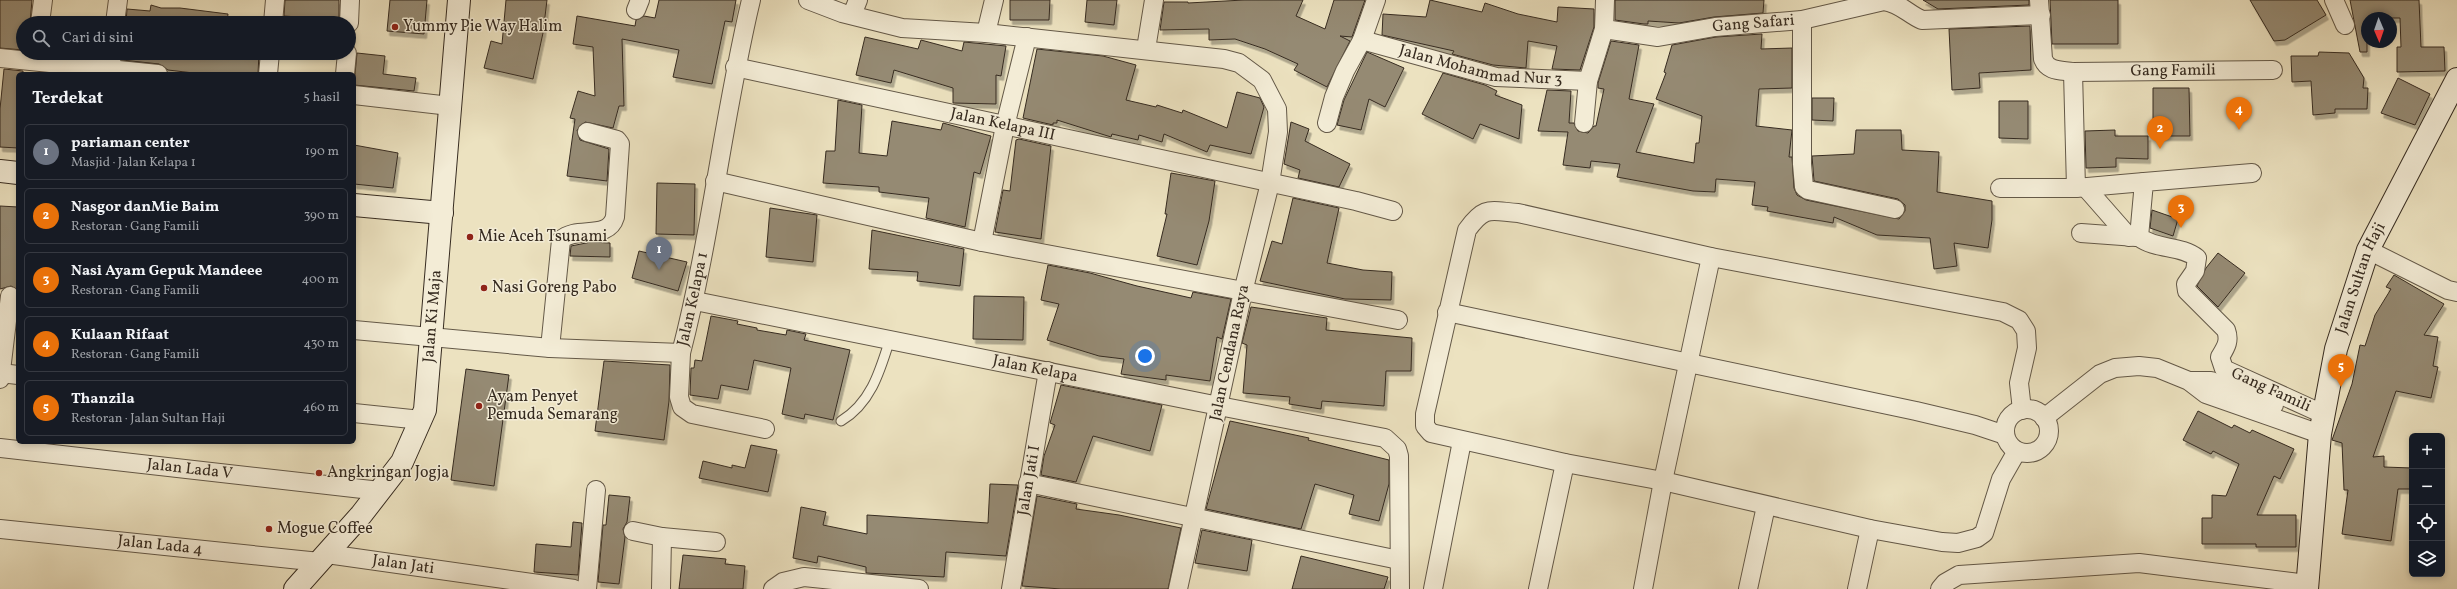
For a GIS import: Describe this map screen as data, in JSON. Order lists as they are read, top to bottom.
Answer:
{
  "streets": {
    "main road": ["Jalan Sultan Haji", "Jalan Ki Maja"],
    "street": [
      "Gang Safari",
      "Jalan Mohammad Nur 3",
      "Gang Famili",
      "Jalan Kelapa III",
      "Jalan Kelapa 1",
      "Jalan Cendana Raya",
      "Jalan Kelapa",
      "Jalan Lada V",
      "Jalan Jati I",
      "Jalan Lada 4",
      "Jalan Jati"
    ]
  },
  "crossings": [
    ["Gang Safari", "Gang Famili"],
    ["Gang Famili", "Jalan Sultan Haji"],
    ["Jalan Kelapa III", "Jalan Kelapa 1"],
    ["Jalan Kelapa III", "Jalan Cendana Raya"],
    ["Jalan Kelapa 1", "Jalan Ki Maja"],
    ["Jalan Kelapa 1", "Jalan Kelapa"],
    ["Jalan Ki Maja", "Jalan Lada V"],
    ["Jalan Ki Maja", "Jalan Lada 4"],
    ["Jalan Ki Maja", "Jalan Jati"],
    ["Jalan Cendana Raya", "Jalan Kelapa"],
    ["Jalan Kelapa", "Jalan Jati I"],
    ["Jalan Lada 4", "Jalan Jati"]
  ],
  "places": [
    "Yummy Pie Way Halim",
    "Mie Aceh Tsunami",
    "Nasi Goreng Pabo",
    "Ayam Penyet Pemuda Semarang",
    "Angkringan Jogja",
    "Mogue Coffee"
  ],
  "north": "bottom",
  "page": {
    "search": "Cari di sini",
    "heading": ["Terdekat", "5 hasil"],
    "pins": [
      "4",
      "2",
      "3",
      "1",
      "5"
    ],
    "list": [
      {
        "mark": "1",
        "name": "pariaman center",
        "note": "Masjid · Jalan Kelapa 1",
        "value": "190 m"
      },
      {
        "mark": "2",
        "name": "Nasgor danMie Baim",
        "note": "Restoran · Gang Famili",
        "value": "390 m"
      },
      {
        "mark": "3",
        "name": "Nasi Ayam Gepuk Mandeee",
        "note": "Restoran · Gang Famili",
        "value": "400 m"
      },
      {
        "mark": "4",
        "name": "Kulaan Rifaat",
        "note": "Restoran · Gang Famili",
        "value": "430 m"
      },
      {
        "mark": "5",
        "name": "Thanzila",
        "note": "Restoran · Jalan Sultan Haji",
        "value": "460 m"
      }
    ],
    "map_buttons": ["+", "−"]
  }
}
